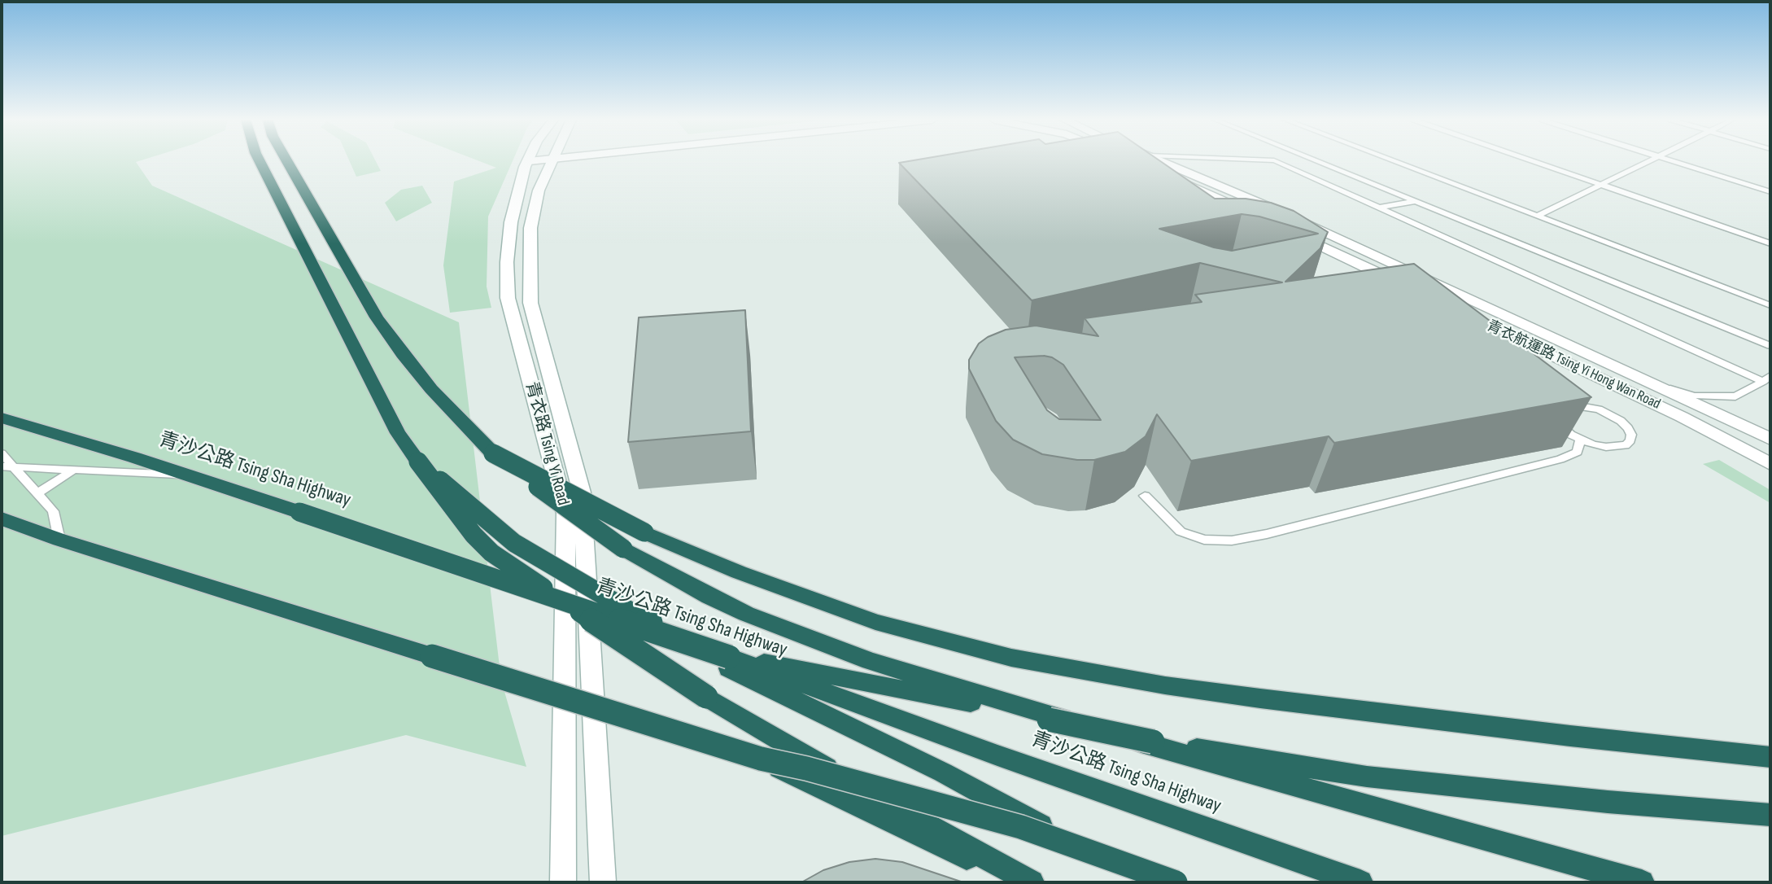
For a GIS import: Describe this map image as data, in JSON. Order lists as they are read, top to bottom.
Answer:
{
  "streets": {
    "highway": ["青沙公路 Tsing Sha Highway"],
    "main road": ["青衣航運路 Tsing Yi Hong Wan Road", "青衣路 Tsing Yi Road"]
  }
}
